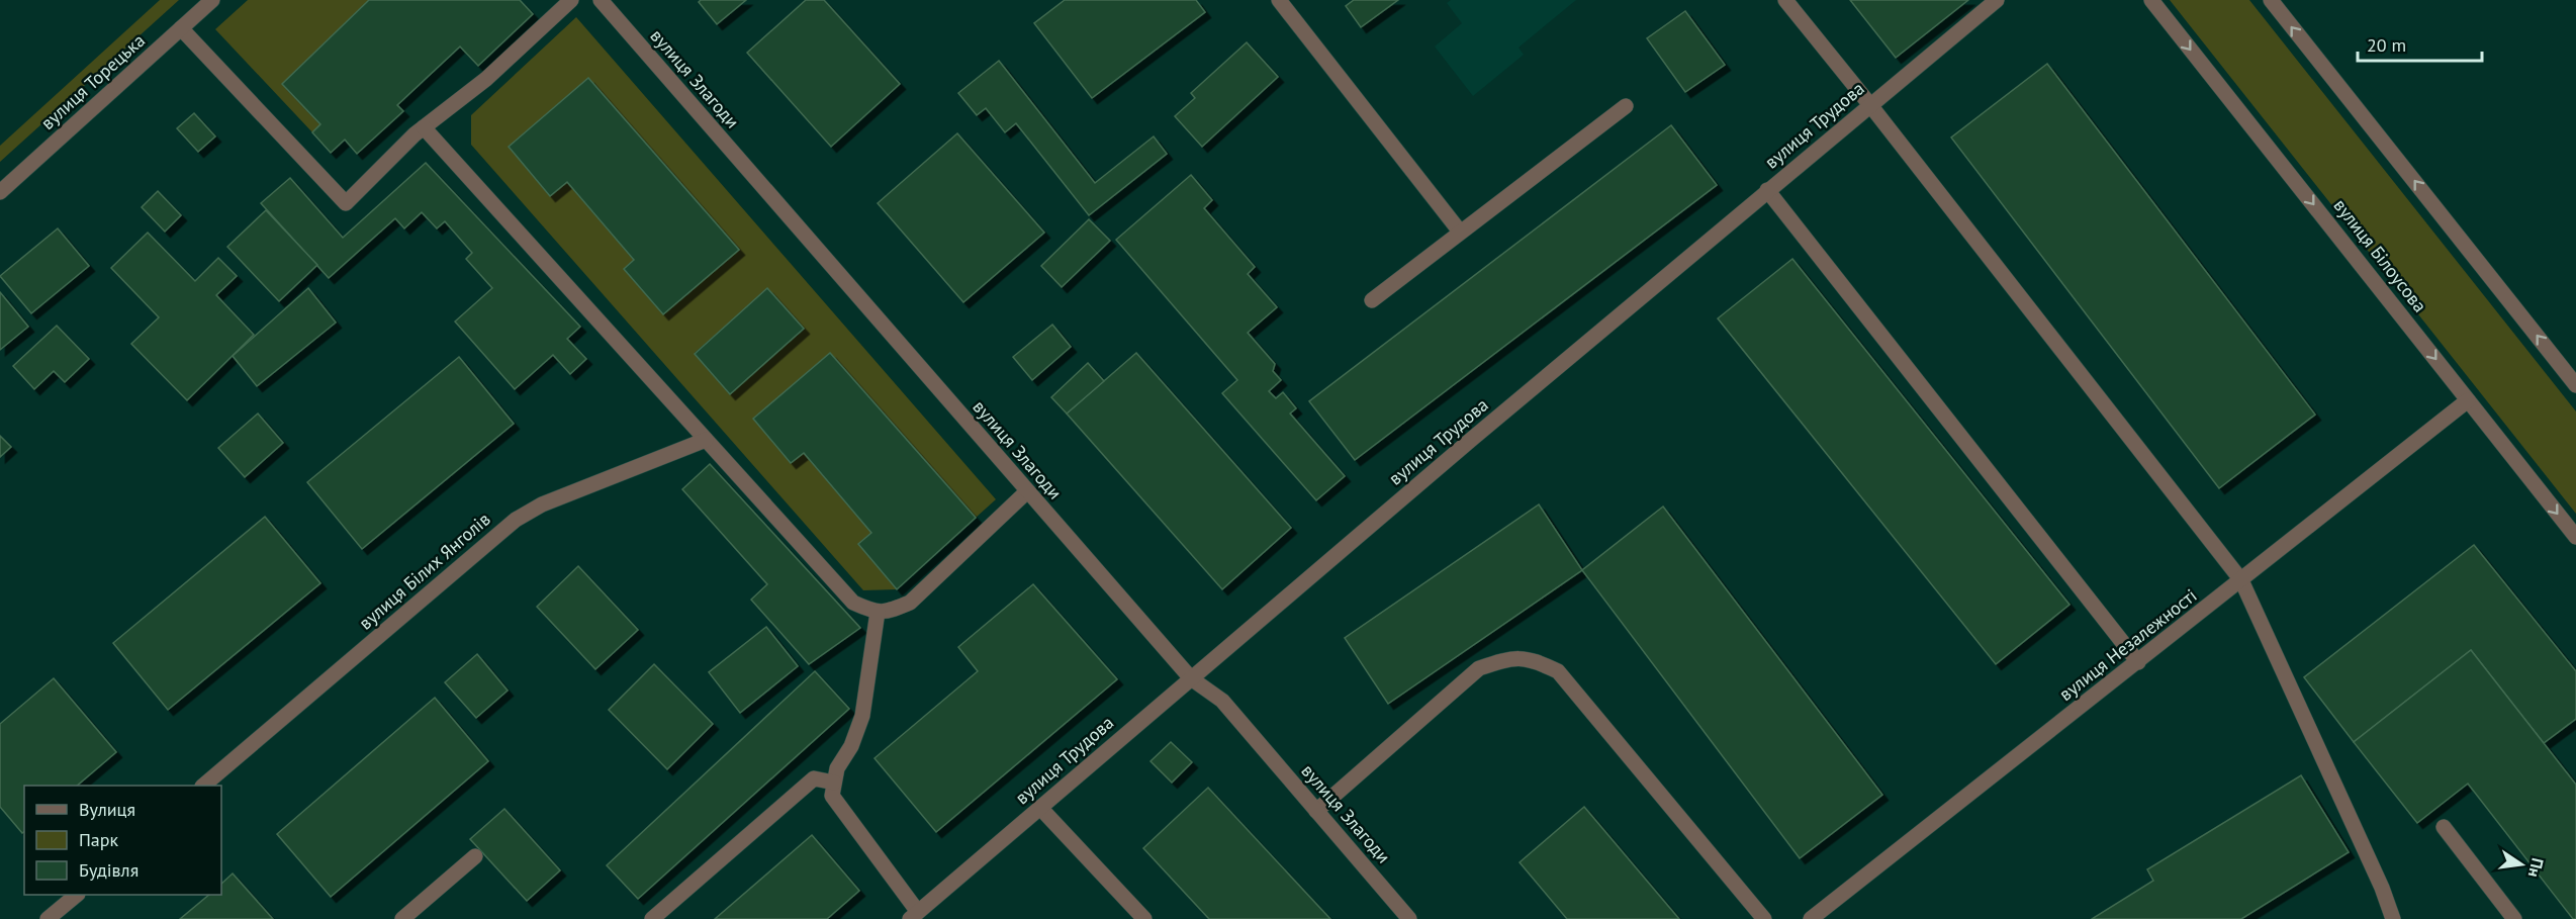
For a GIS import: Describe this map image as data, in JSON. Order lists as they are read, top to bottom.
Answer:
{
  "streets": {
    "street": [
      "вулиця Злагоди",
      "вулиця Торецька",
      "вулиця Трудова",
      "вулиця Білоусова",
      "вулиця Білих Янголів",
      "вулиця Незалежності"
    ]
  },
  "crossings": [
    ["вулиця Злагоди", "вулиця Трудова"],
    ["вулиця Білоусова", "вулиця Незалежності"]
  ],
  "legend": ["Вулиця", "Парк", "Будівля"],
  "scale_bar": "20 m",
  "north": "right"
}
